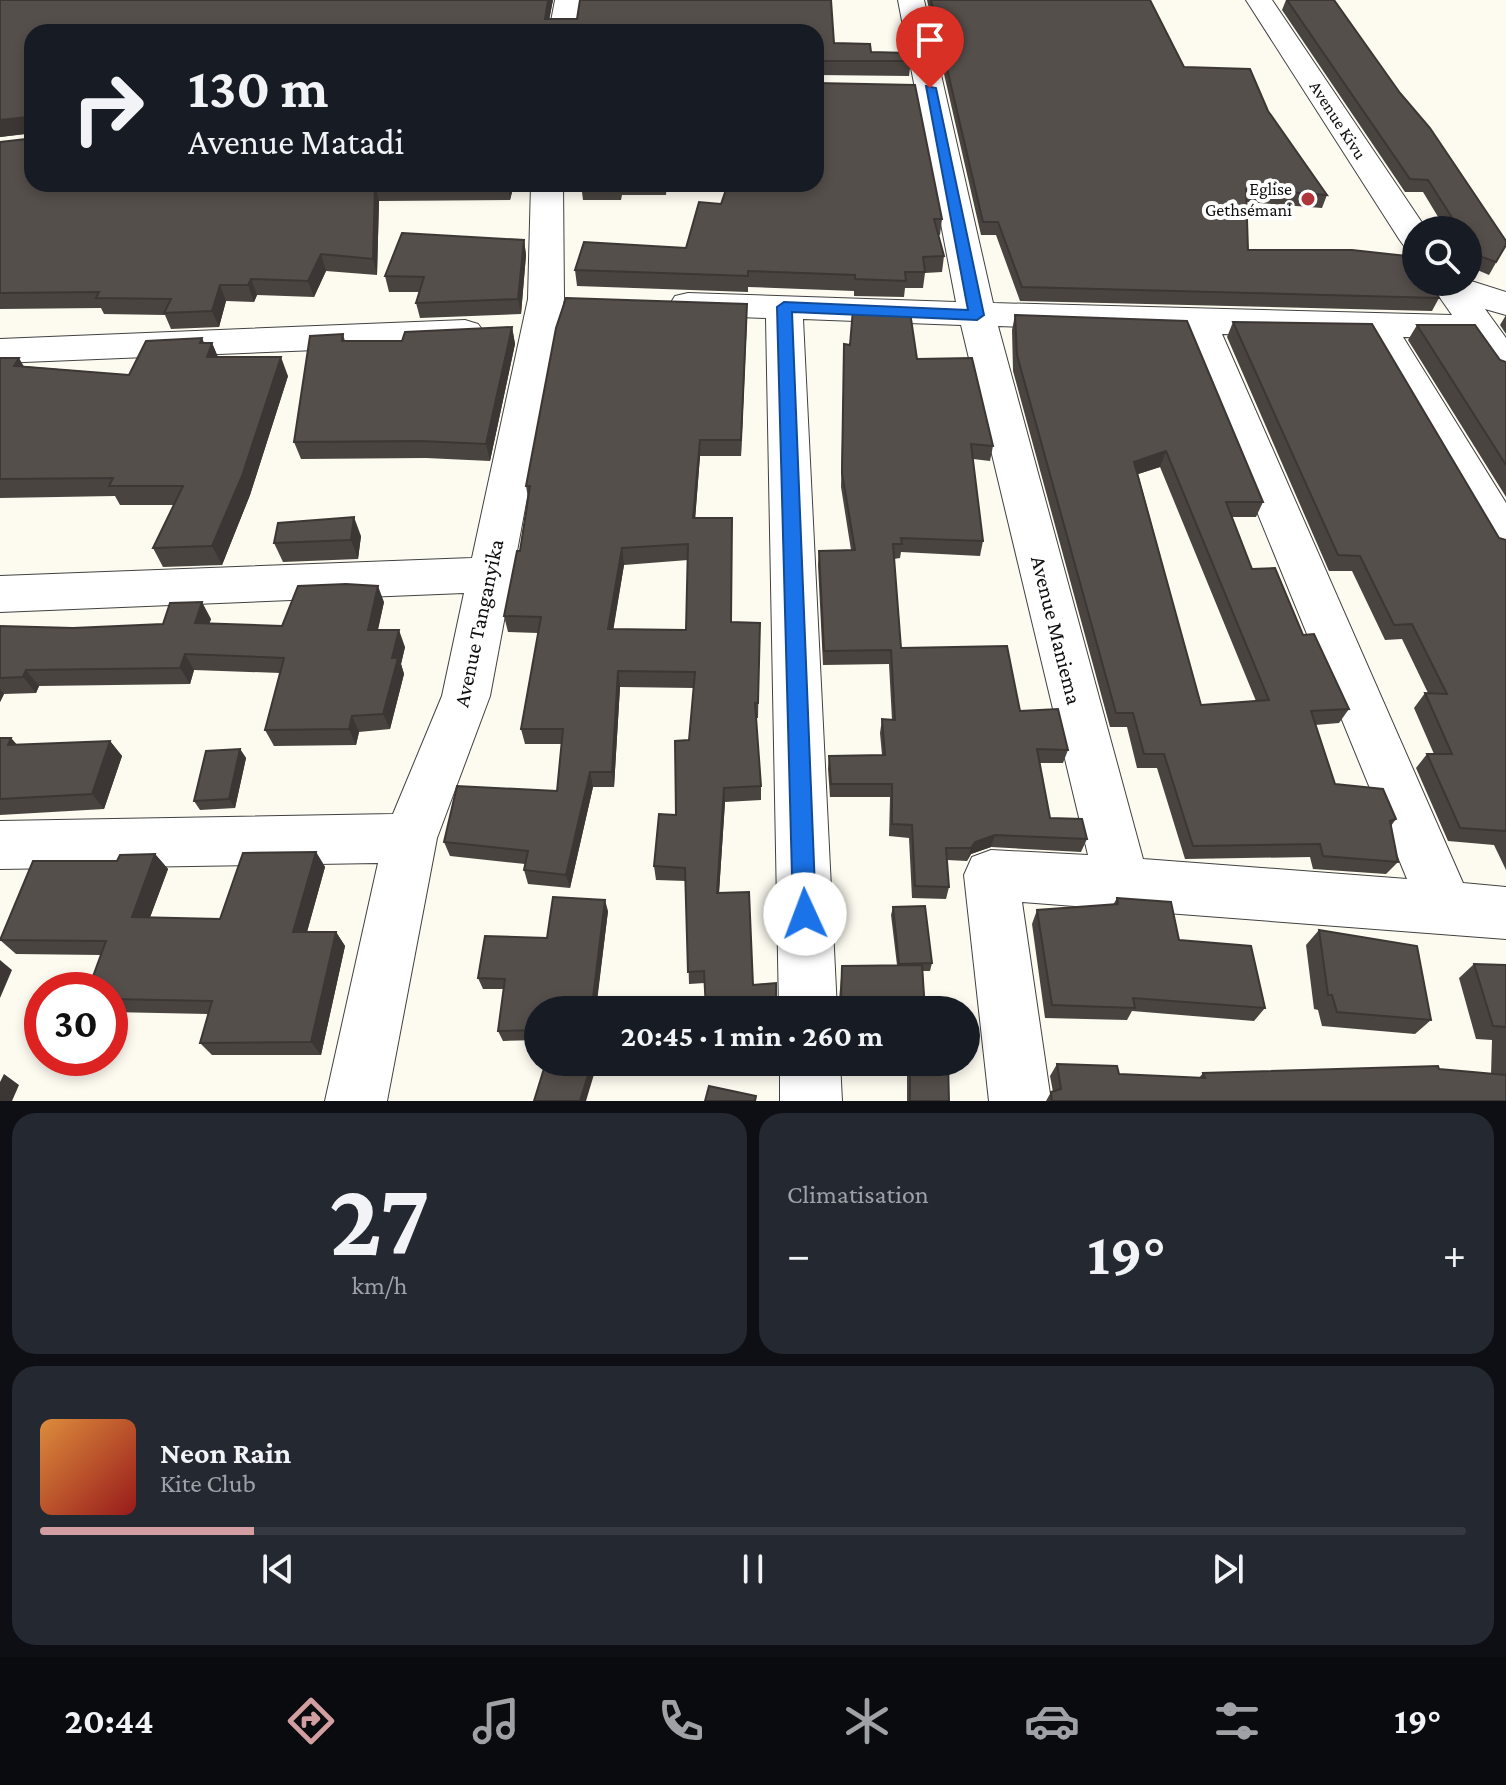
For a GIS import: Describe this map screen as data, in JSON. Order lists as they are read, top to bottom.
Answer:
{
  "streets": {
    "street": ["Avenue Kivu", "Avenue Tanganyika", "Avenue Maniema"]
  },
  "places": ["Eglise Gethsémani"],
  "page": {
    "turn": ["130 m", "Avenue Matadi"],
    "limit": "30",
    "trip": "20:45 · 1 min · 260 m",
    "tile": [
      ["27", "km/h"],
      "Climatisation"
    ],
    "heat": ["−", "19°", "+"],
    "song": ["Neon Rain", "Kite Club"],
    "tabs": ["20:44", "19°"]
  }
}
